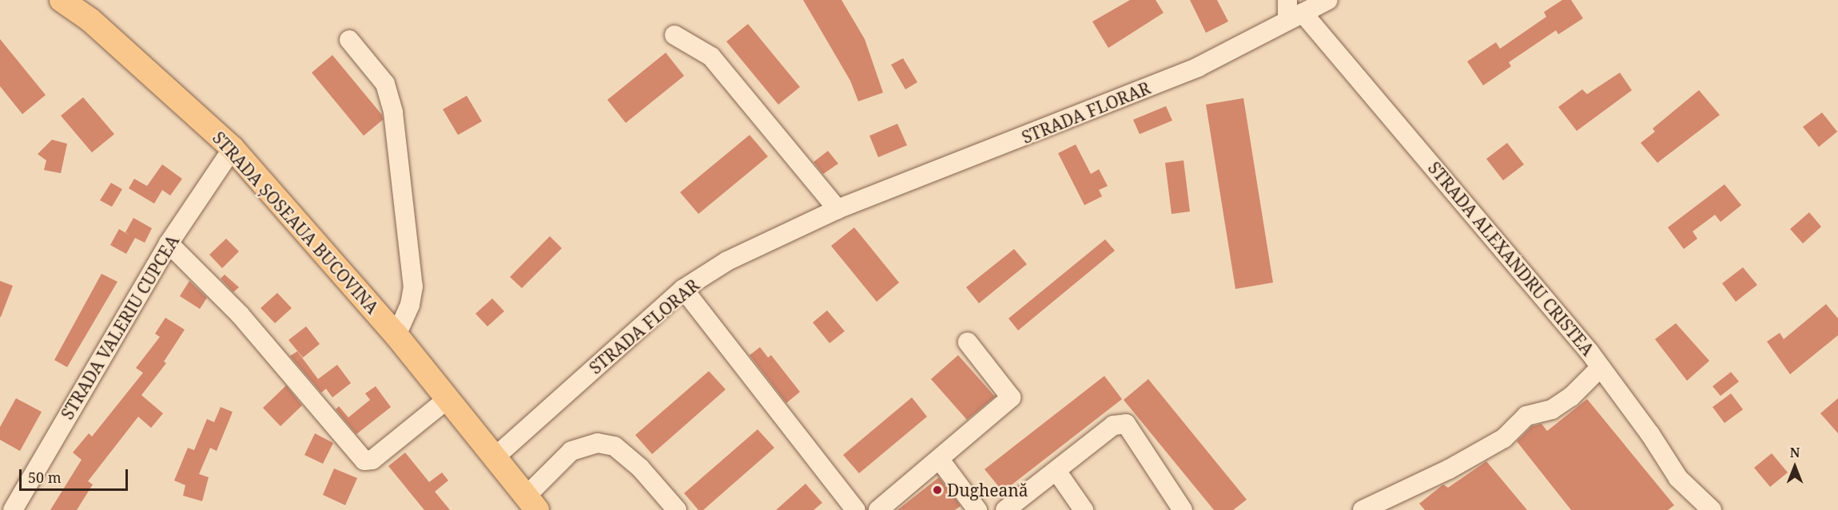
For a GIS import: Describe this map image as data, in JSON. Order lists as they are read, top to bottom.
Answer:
{
  "streets": {
    "main road": ["STRADA ȘOSEAUA BUCOVINA"],
    "street": ["STRADA FLORAR", "STRADA ALEXANDRU CRISTEA", "STRADA VALERIU CUPCEA"]
  },
  "crossings": [
    ["STRADA FLORAR", "STRADA ȘOSEAUA BUCOVINA"],
    ["STRADA FLORAR", "STRADA ALEXANDRU CRISTEA"],
    ["STRADA ȘOSEAUA BUCOVINA", "STRADA VALERIU CUPCEA"]
  ],
  "places": ["Dugheană"],
  "scale_bar": "50 m",
  "north": "top"
}
